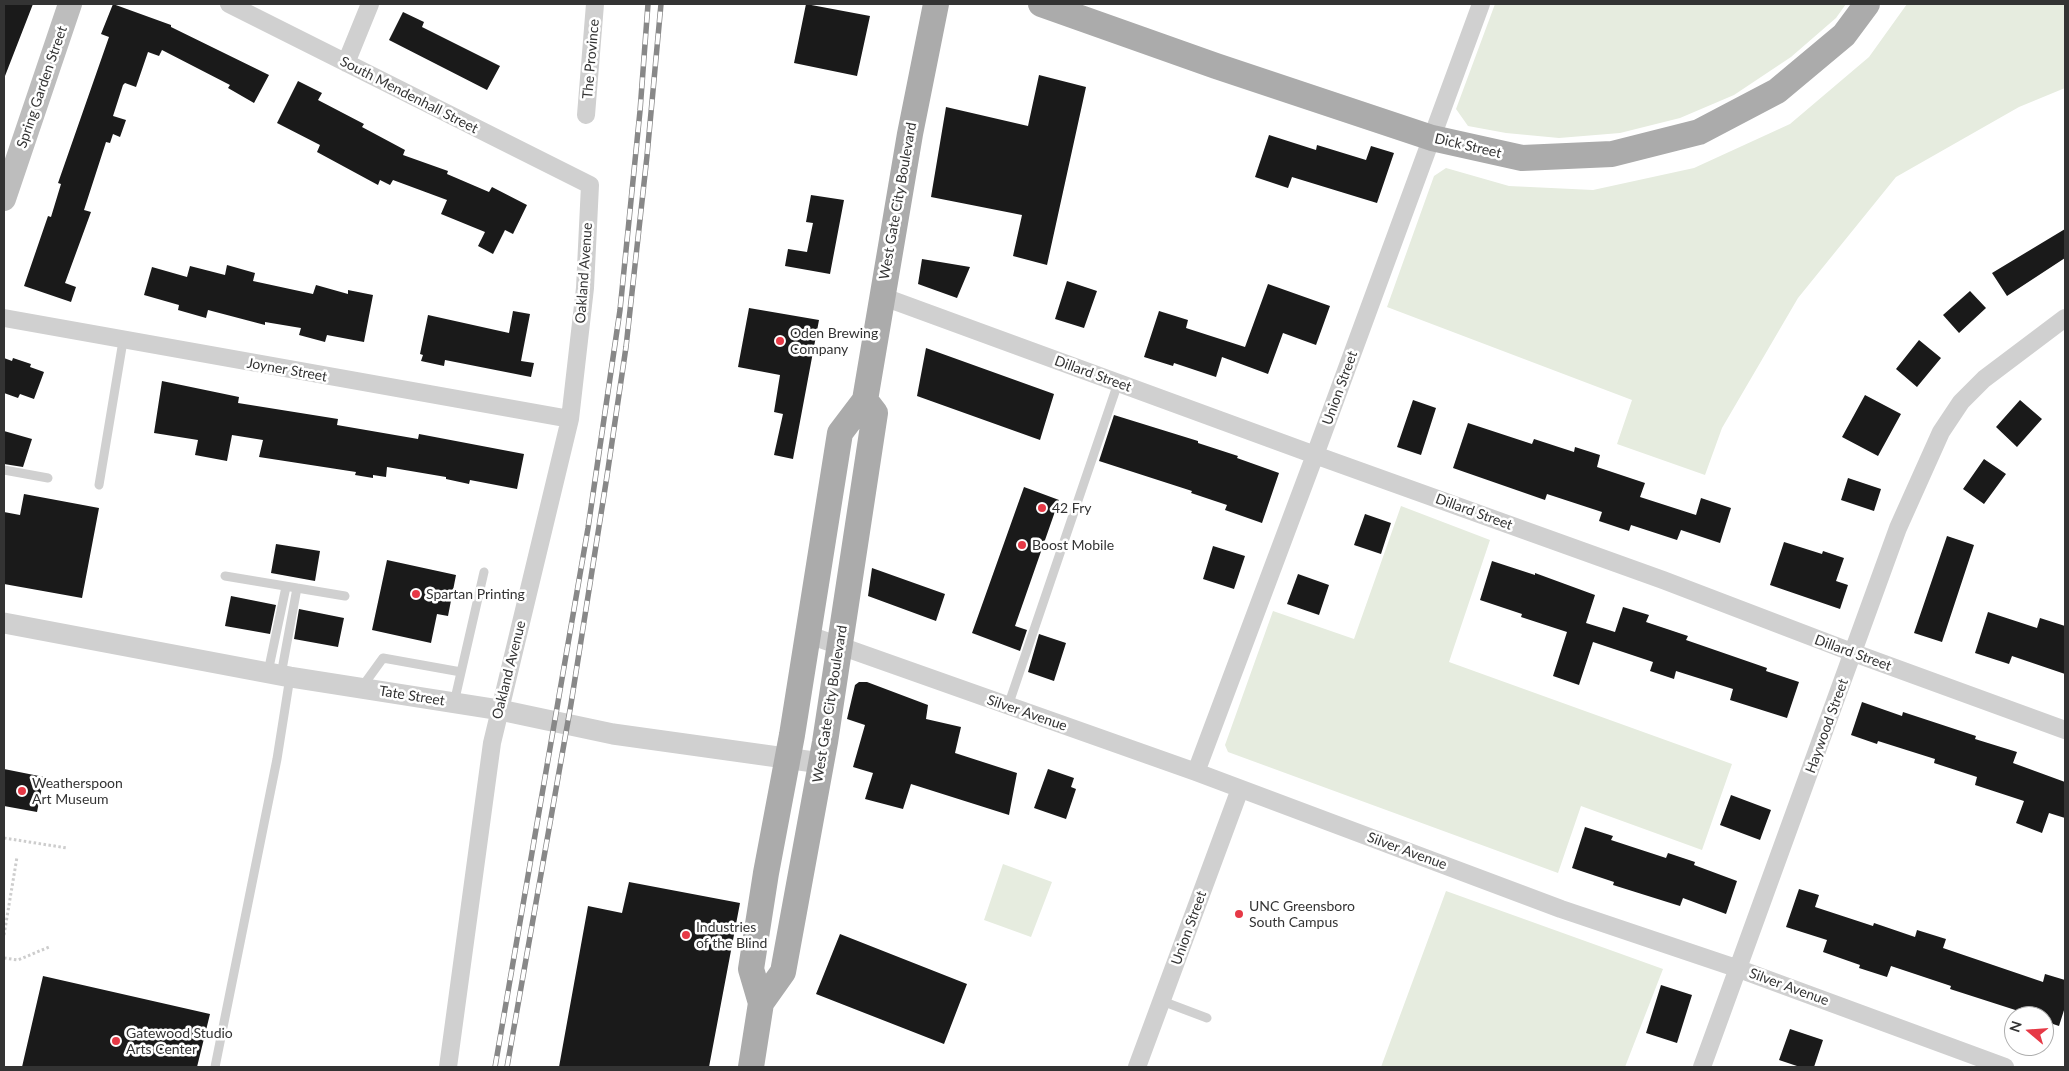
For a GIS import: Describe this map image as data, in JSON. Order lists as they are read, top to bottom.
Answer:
{
  "streets": {
    "main road": ["Spring Garden Street", "Dick Street", "West Gate City Boulevard"],
    "street": [
      "The Province",
      "South Mendenhall Street",
      "Oakland Avenue",
      "Joyner Street",
      "Dillard Street",
      "Union Street",
      "Tate Street",
      "Silver Avenue",
      "Haywood Street"
    ]
  },
  "crossings": [
    ["South Mendenhall Street", "Oakland Avenue"],
    ["Dick Street", "Union Street"],
    ["West Gate City Boulevard", "Dillard Street"],
    ["West Gate City Boulevard", "Tate Street"],
    ["West Gate City Boulevard", "Silver Avenue"],
    ["Oakland Avenue", "Joyner Street"],
    ["Oakland Avenue", "Tate Street"],
    ["Dillard Street", "Union Street"],
    ["Dillard Street", "Haywood Street"],
    ["Union Street", "Silver Avenue"],
    ["Silver Avenue", "Haywood Street"]
  ],
  "places": [
    "Oden Brewing Company",
    "42 Fry",
    "Boost Mobile",
    "Spartan Printing",
    "Weatherspoon Art Museum",
    "UNC Greensboro South Campus",
    "Industries of the Blind",
    "Gatewood Studio Arts Center"
  ],
  "north": "left"
}
